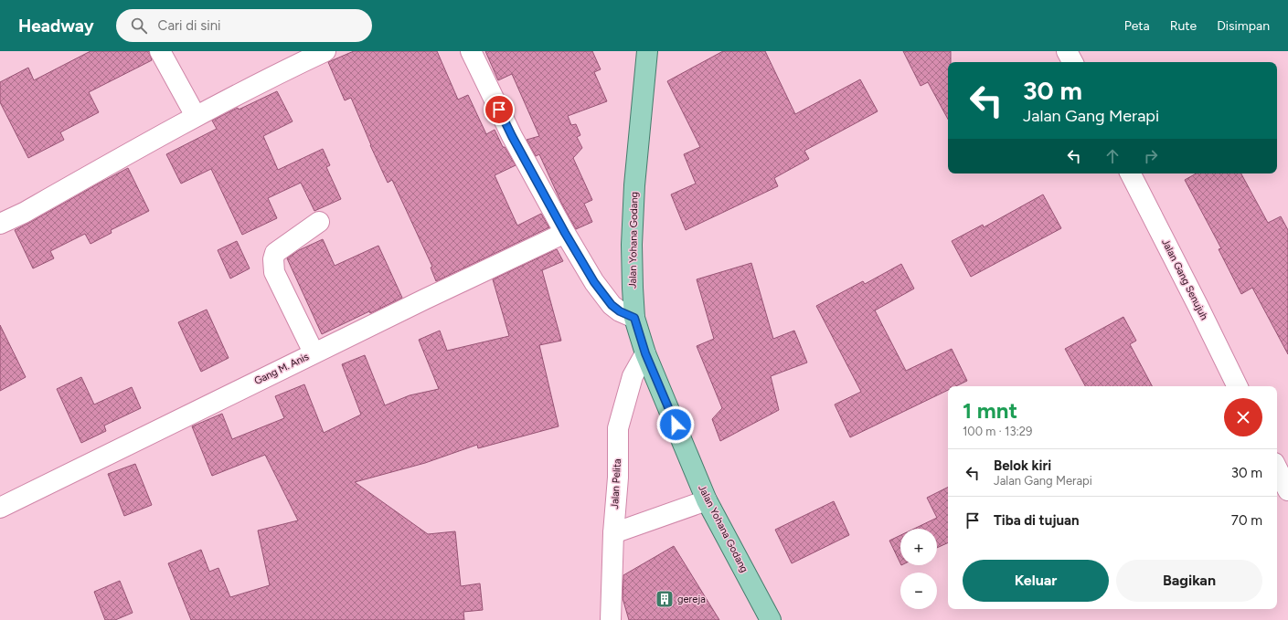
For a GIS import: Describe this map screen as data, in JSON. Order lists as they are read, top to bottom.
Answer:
{
  "streets": {
    "main road": ["Jalan Yohana Godang"],
    "street": ["Jalan Gang Senujuh", "Gang M. Anis", "Jalan Pelita"]
  },
  "crossings": [
    ["Jalan Yohana Godang", "Jalan Pelita"]
  ],
  "places": {
    "building": ["gereja"]
  },
  "page": {
    "header": "Headway",
    "search": "Cari di sini",
    "nav": ["Peta", "Rute", "Disimpan"],
    "turn": ["30 m", "Jalan Gang Merapi"],
    "heading": ["1 mnt", "100 m · 13:29"],
    "list": [
      {
        "name": "Belok kiri",
        "note": "Jalan Gang Merapi",
        "value": "30 m"
      },
      {
        "name": "Tiba di tujuan",
        "value": "70 m"
      }
    ],
    "map_buttons": ["+", "−"],
    "buttons": ["Keluar", "Bagikan"]
  }
}
